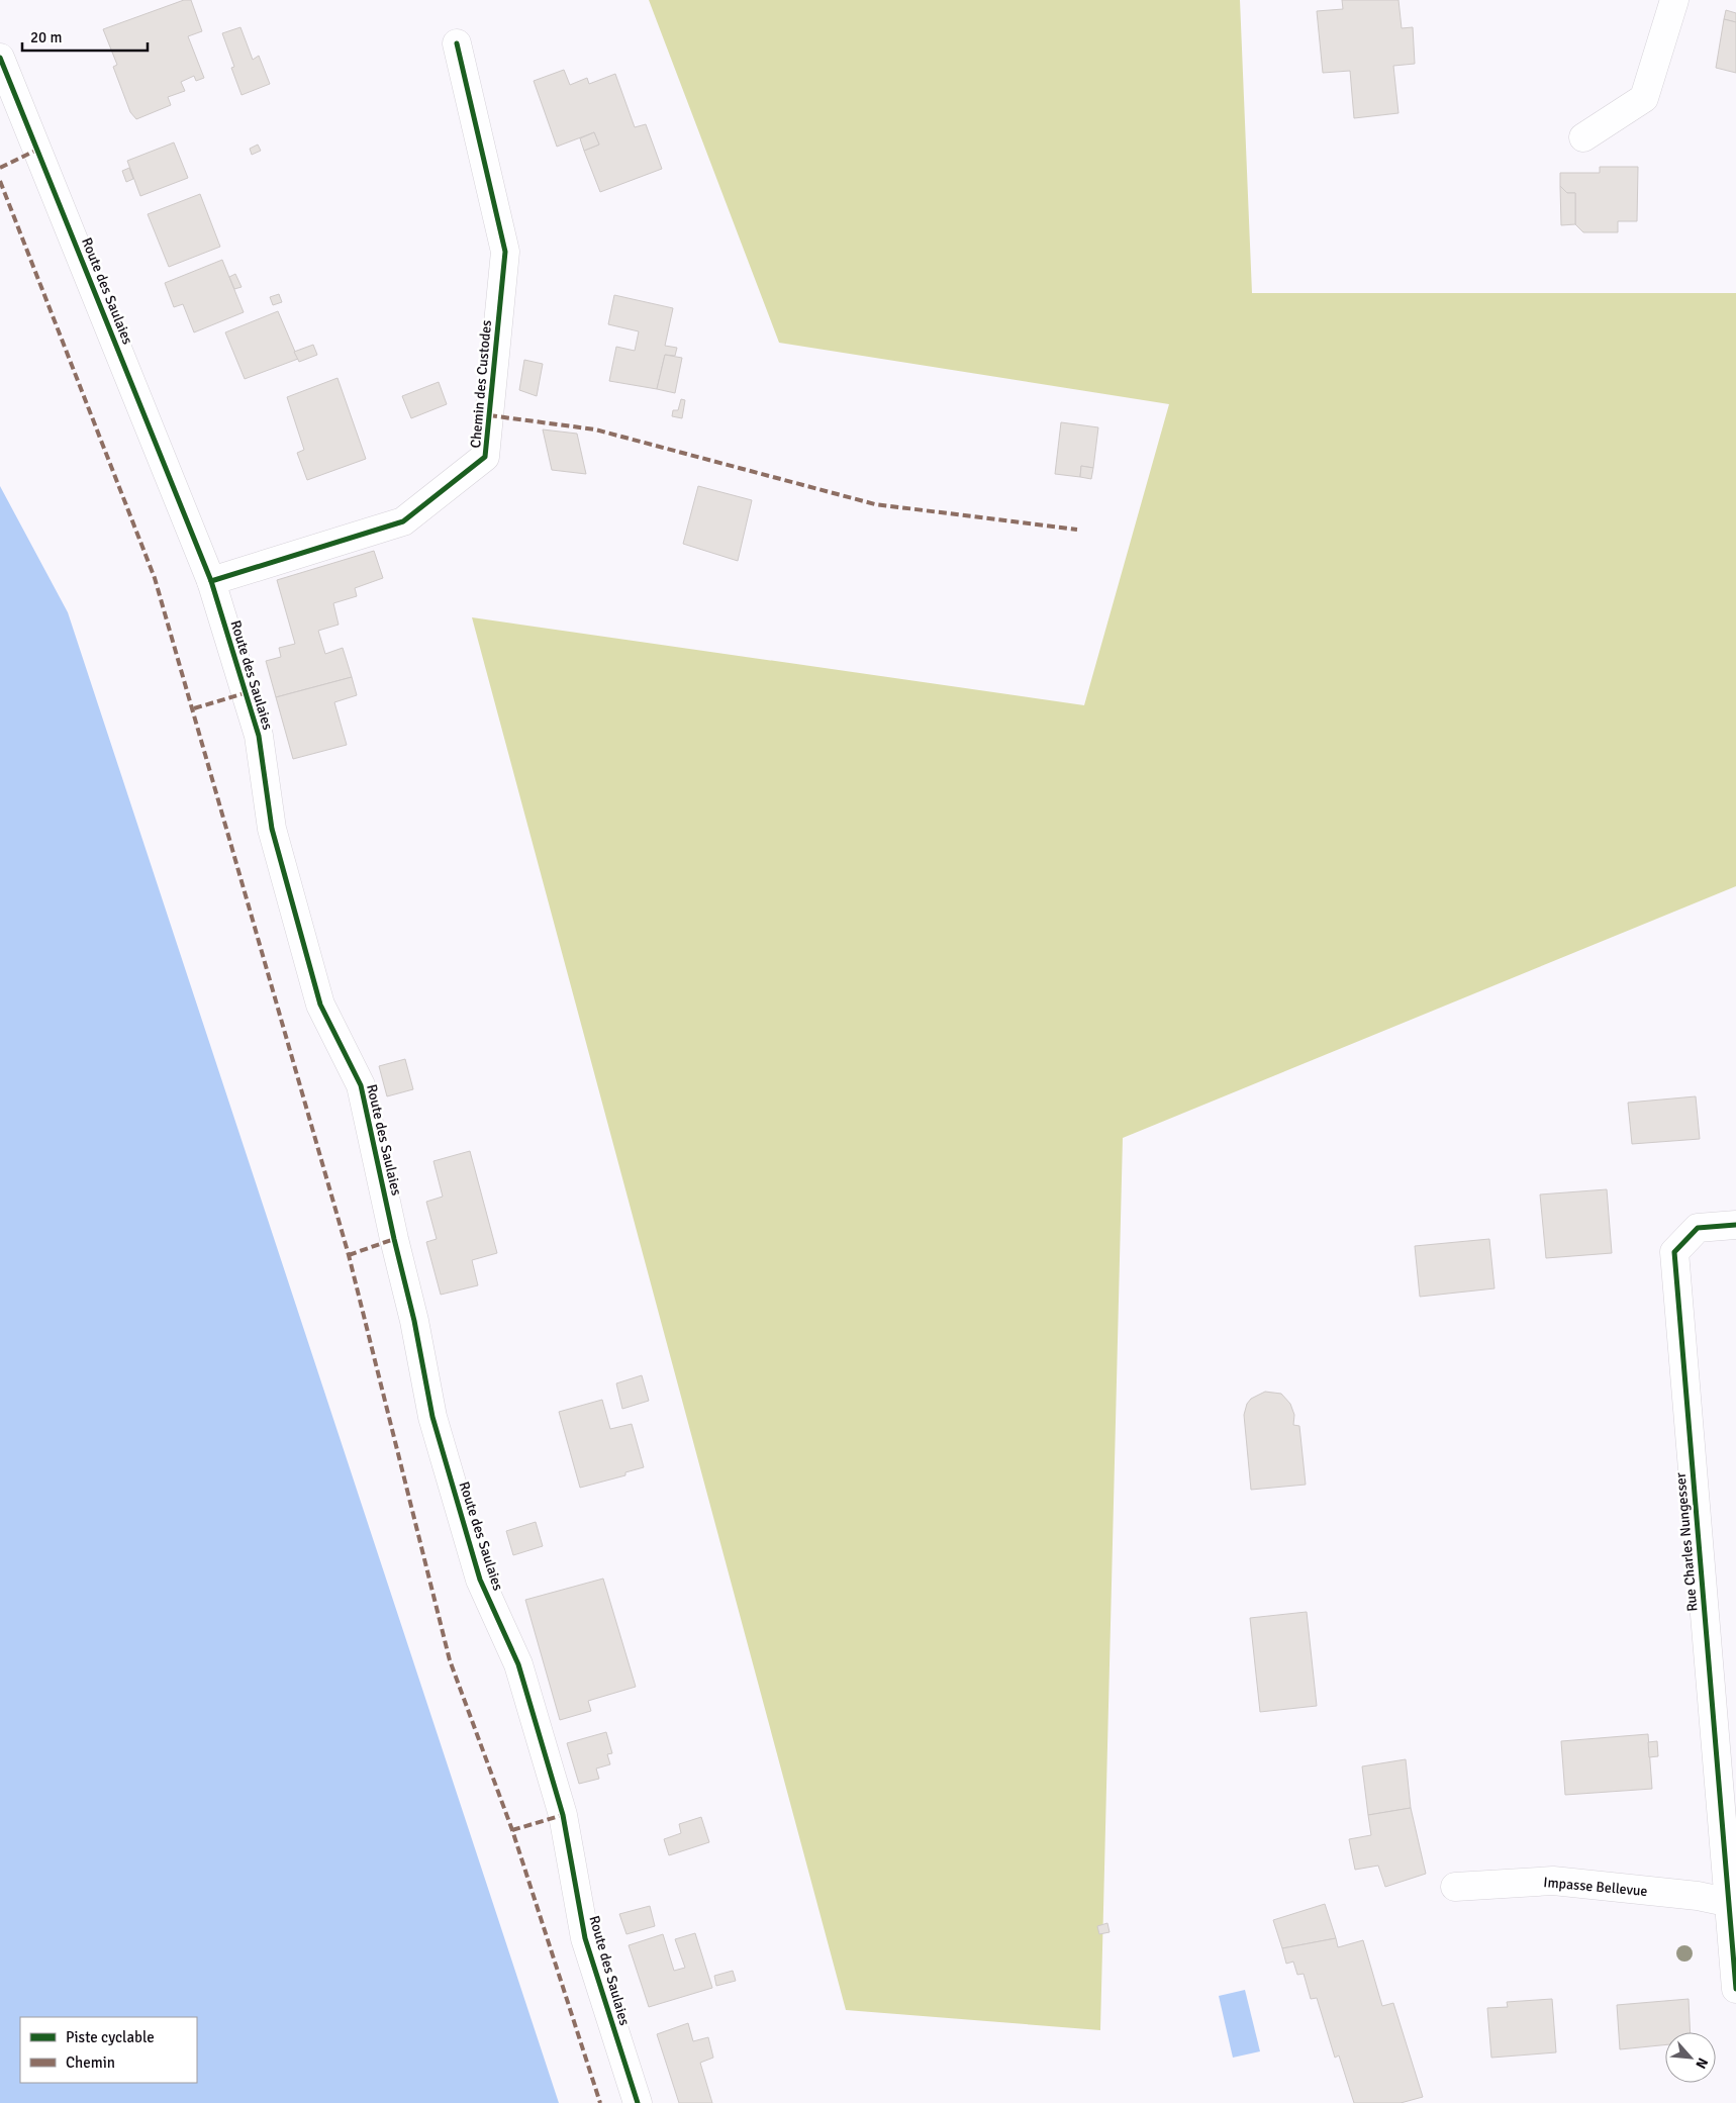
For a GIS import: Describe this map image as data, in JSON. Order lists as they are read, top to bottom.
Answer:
{
  "streets": {
    "street": [
      "Route des Saulaies",
      "Chemin des Custodes",
      "Rue Charles Nungesser",
      "Impasse Bellevue"
    ]
  },
  "crossings": [
    ["Route des Saulaies", "Chemin des Custodes"],
    ["Rue Charles Nungesser", "Impasse Bellevue"]
  ],
  "legend": ["Piste cyclable", "Chemin"],
  "scale_bar": "20 m",
  "north": "bottom right"
}
